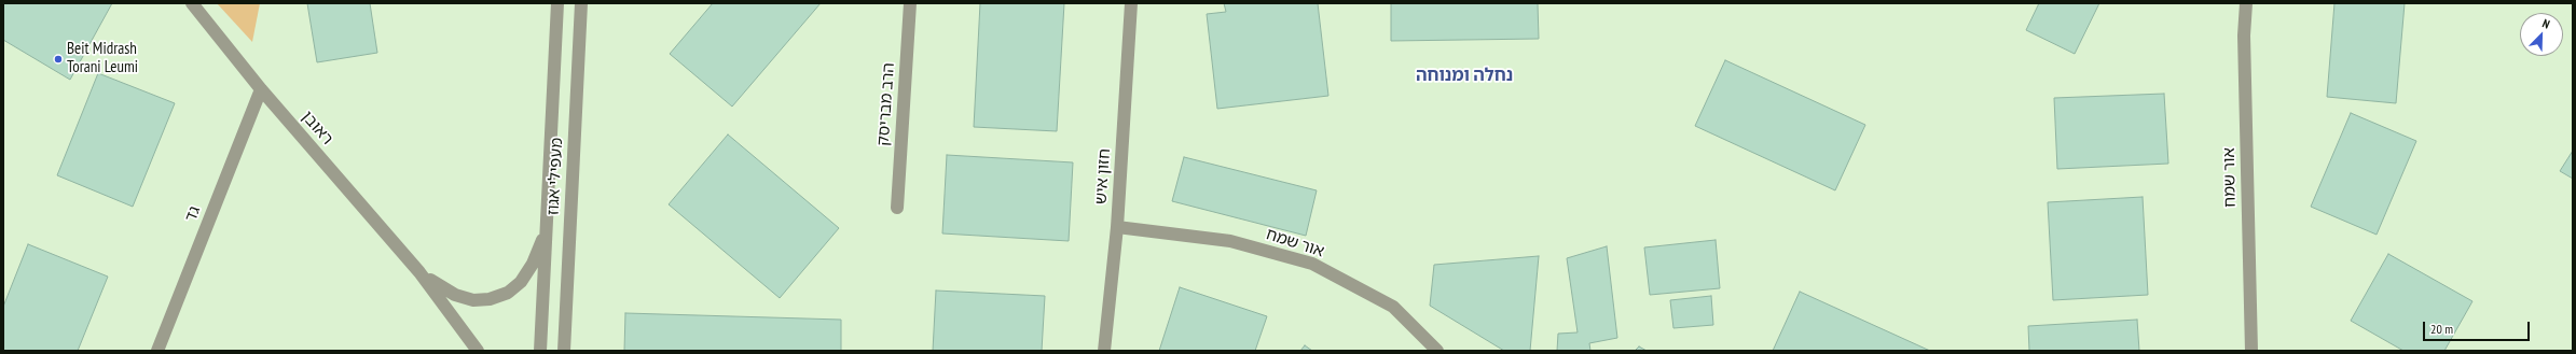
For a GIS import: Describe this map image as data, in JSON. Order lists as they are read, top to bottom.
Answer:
{
  "streets": {
    "street": [
      "הרב מבריסק",
      "ראובן",
      "מעפילי אגוז",
      "חזון איש",
      "אור שמח",
      "גד"
    ]
  },
  "crossings": [
    ["ראובן", "מעפילי אגוז"],
    ["ראובן", "גד"],
    ["חזון איש", "אור שמח"]
  ],
  "districts": ["נחלה ומנוחה"],
  "places": ["Beit Midrash Torani Leumi"],
  "scale_bar": "20 m",
  "north": "top right"
}
